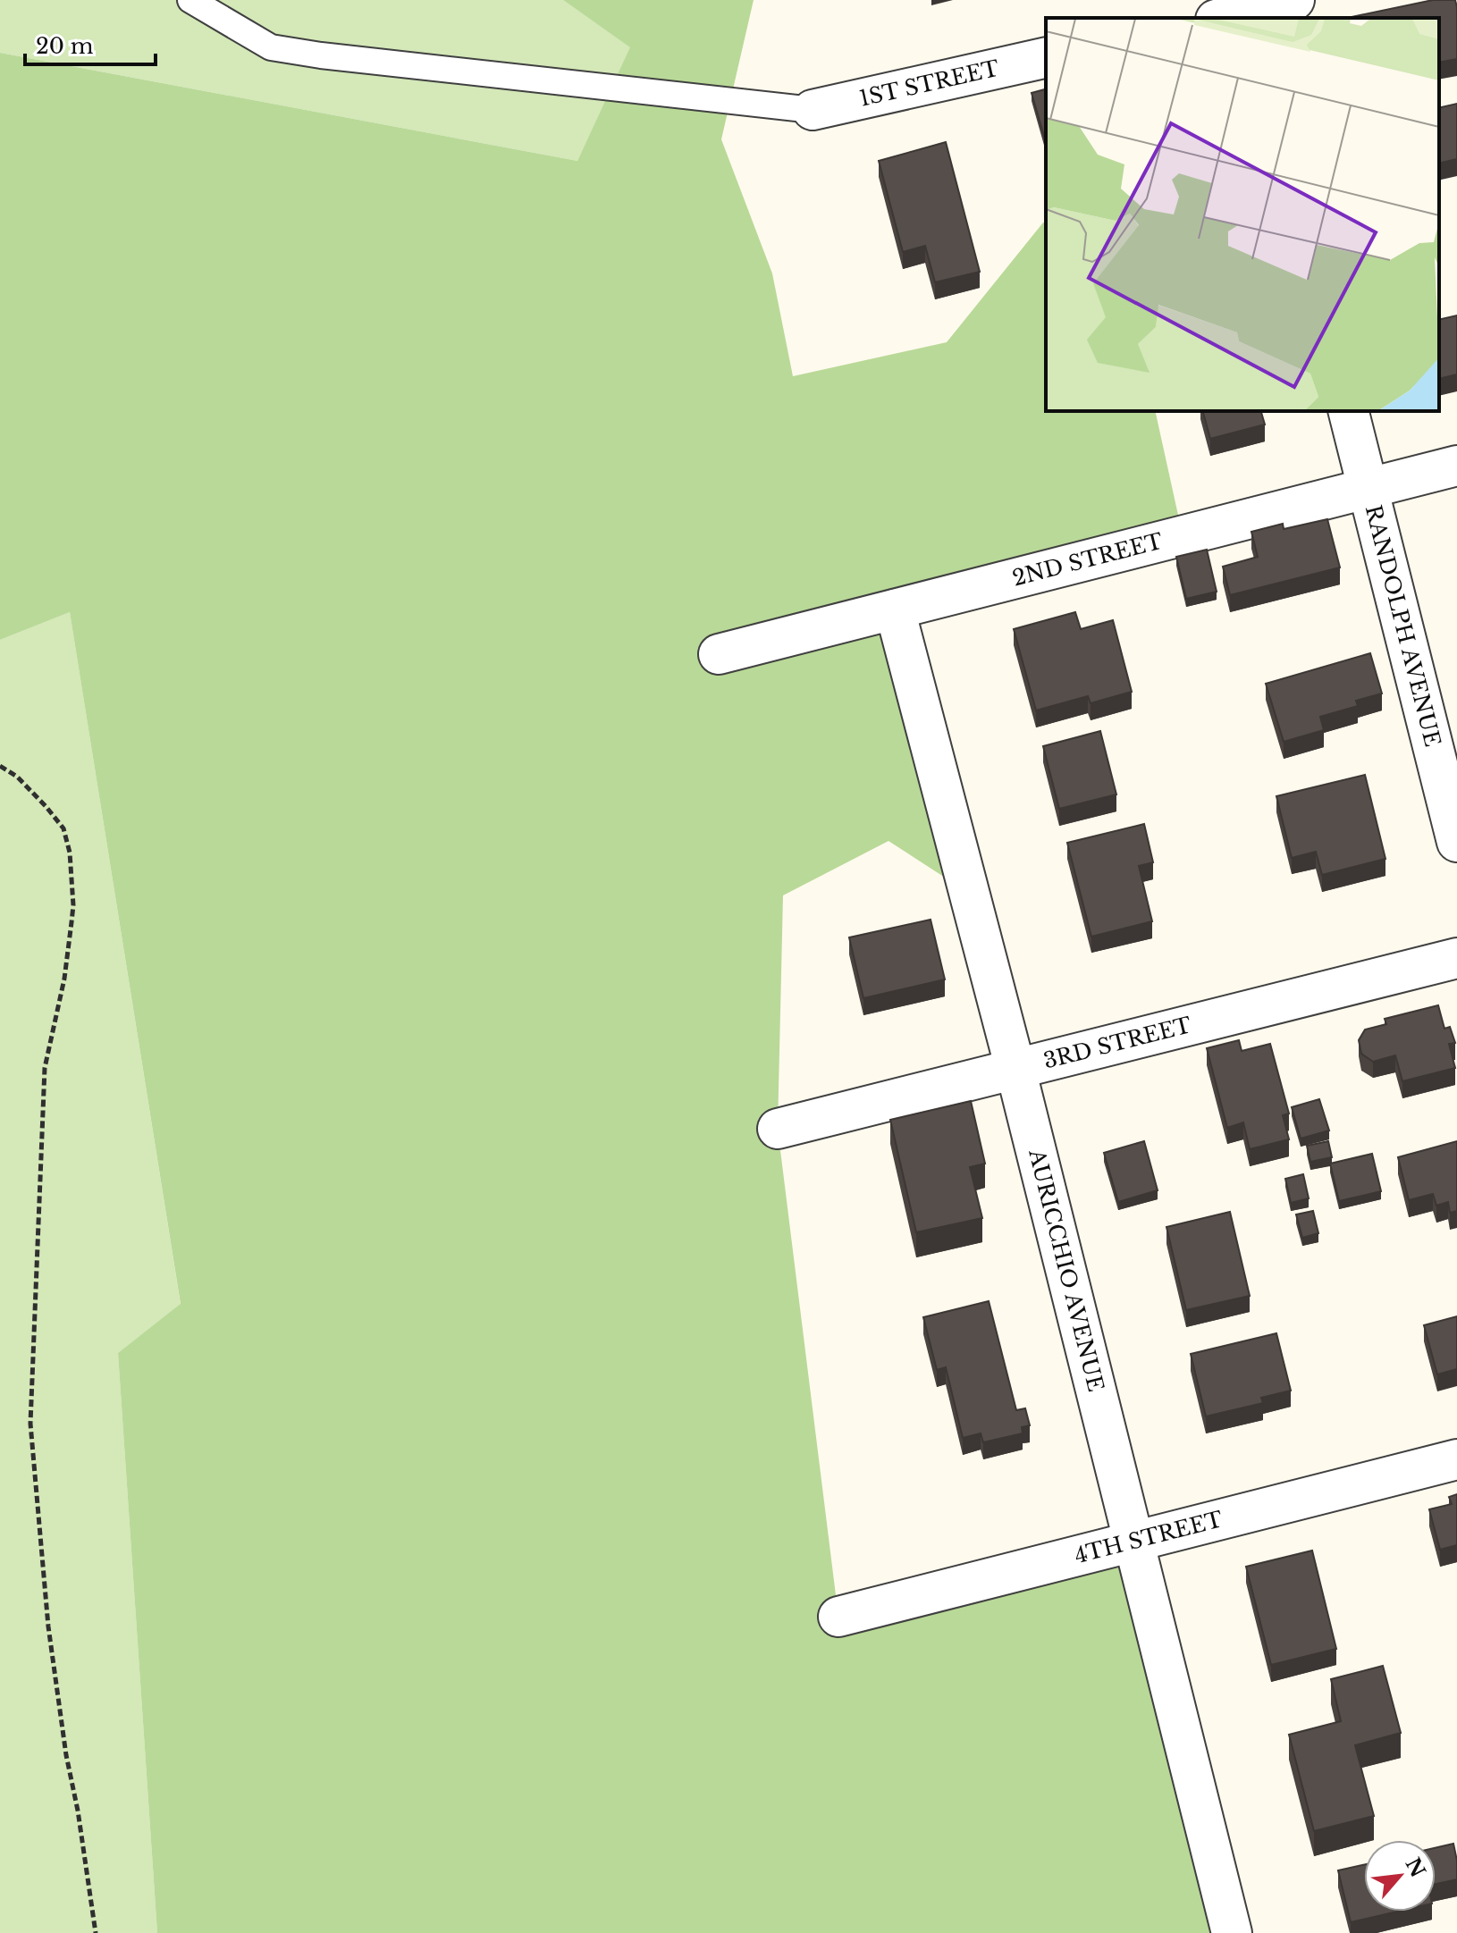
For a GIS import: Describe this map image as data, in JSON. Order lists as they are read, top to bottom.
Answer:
{
  "streets": {
    "street": [
      "1ST STREET",
      "2ND STREET",
      "RANDOLPH AVENUE",
      "3RD STREET",
      "AURICCHIO AVENUE",
      "4TH STREET"
    ]
  },
  "crossings": [
    ["2ND STREET", "RANDOLPH AVENUE"],
    ["2ND STREET", "AURICCHIO AVENUE"],
    ["3RD STREET", "AURICCHIO AVENUE"],
    ["AURICCHIO AVENUE", "4TH STREET"]
  ],
  "scale_bar": "20 m",
  "north": "top right"
}
